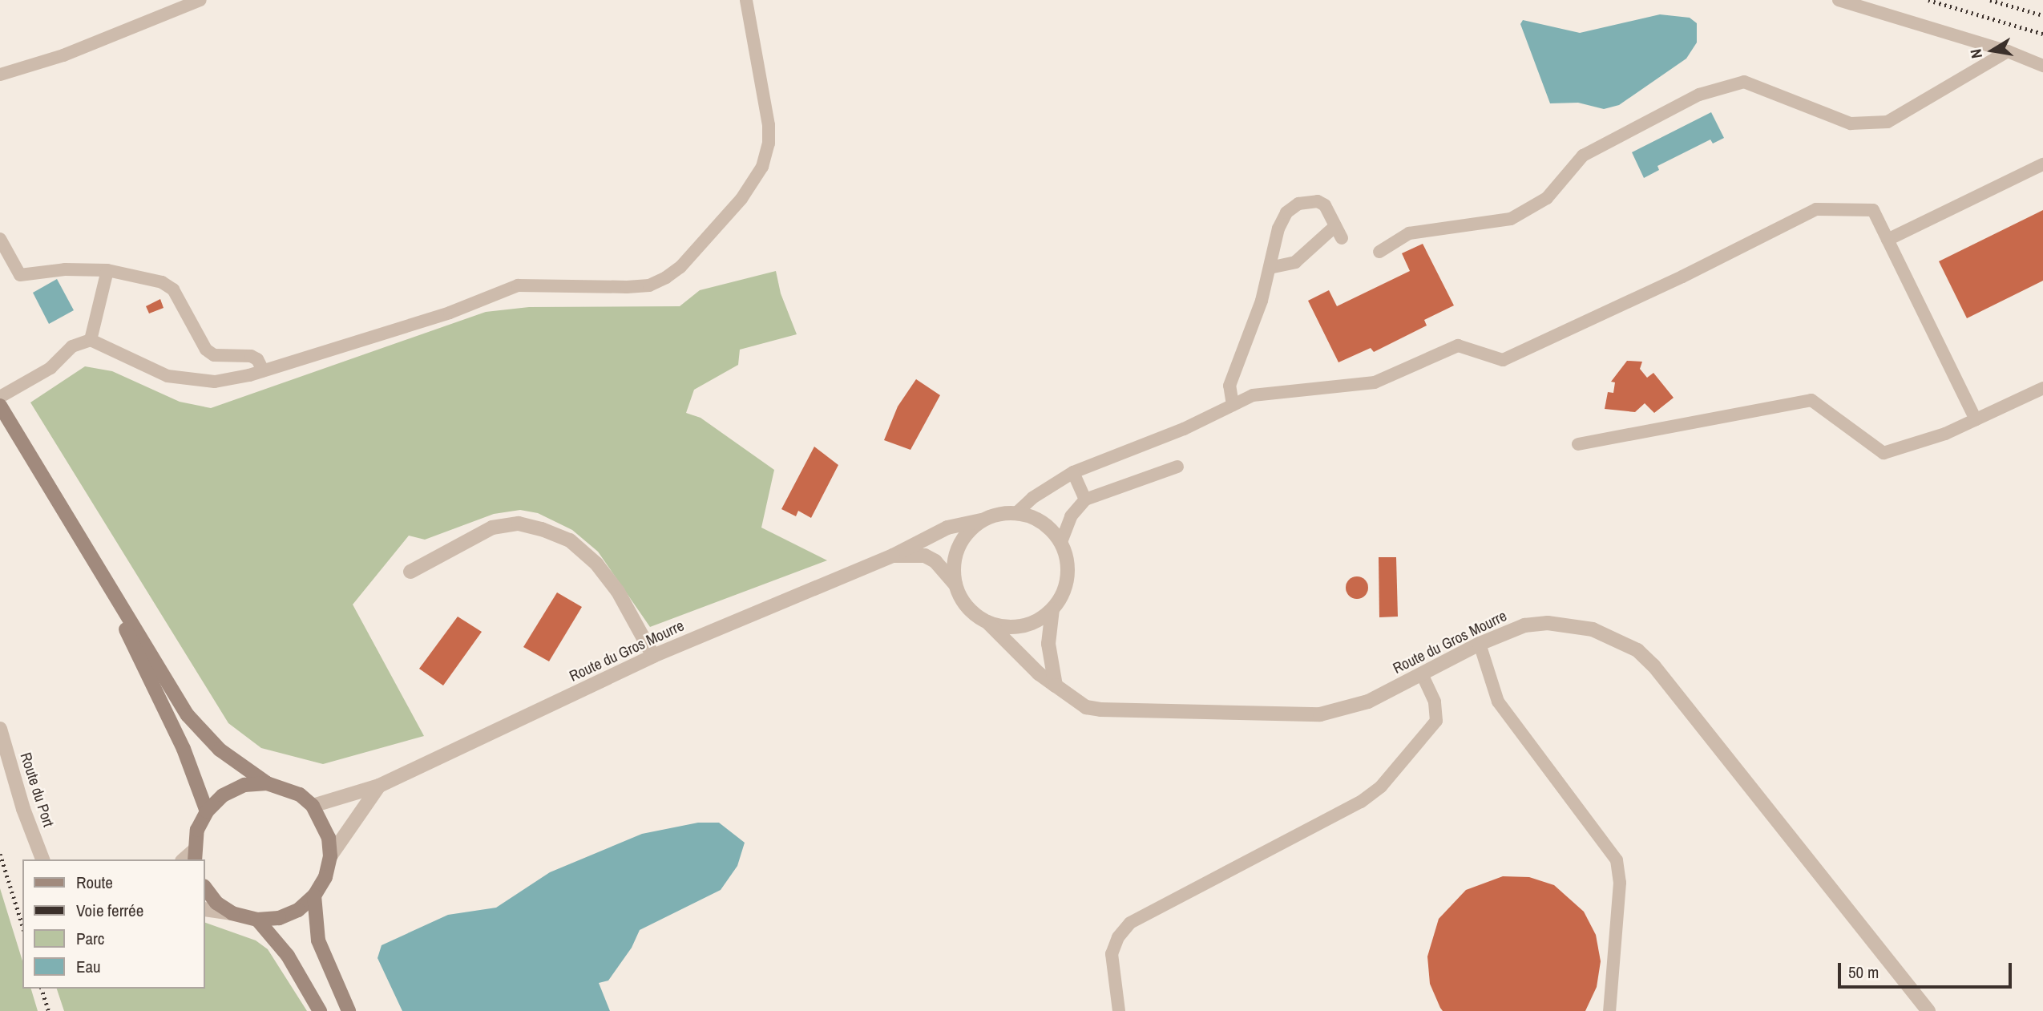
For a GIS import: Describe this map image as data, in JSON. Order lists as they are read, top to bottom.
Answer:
{
  "streets": {
    "street": ["Route du Gros Mourre", "Route du Port"]
  },
  "legend": [
    "Route",
    "Voie ferrée",
    "Parc",
    "Eau"
  ],
  "scale_bar": "50 m",
  "north": "left"
}
